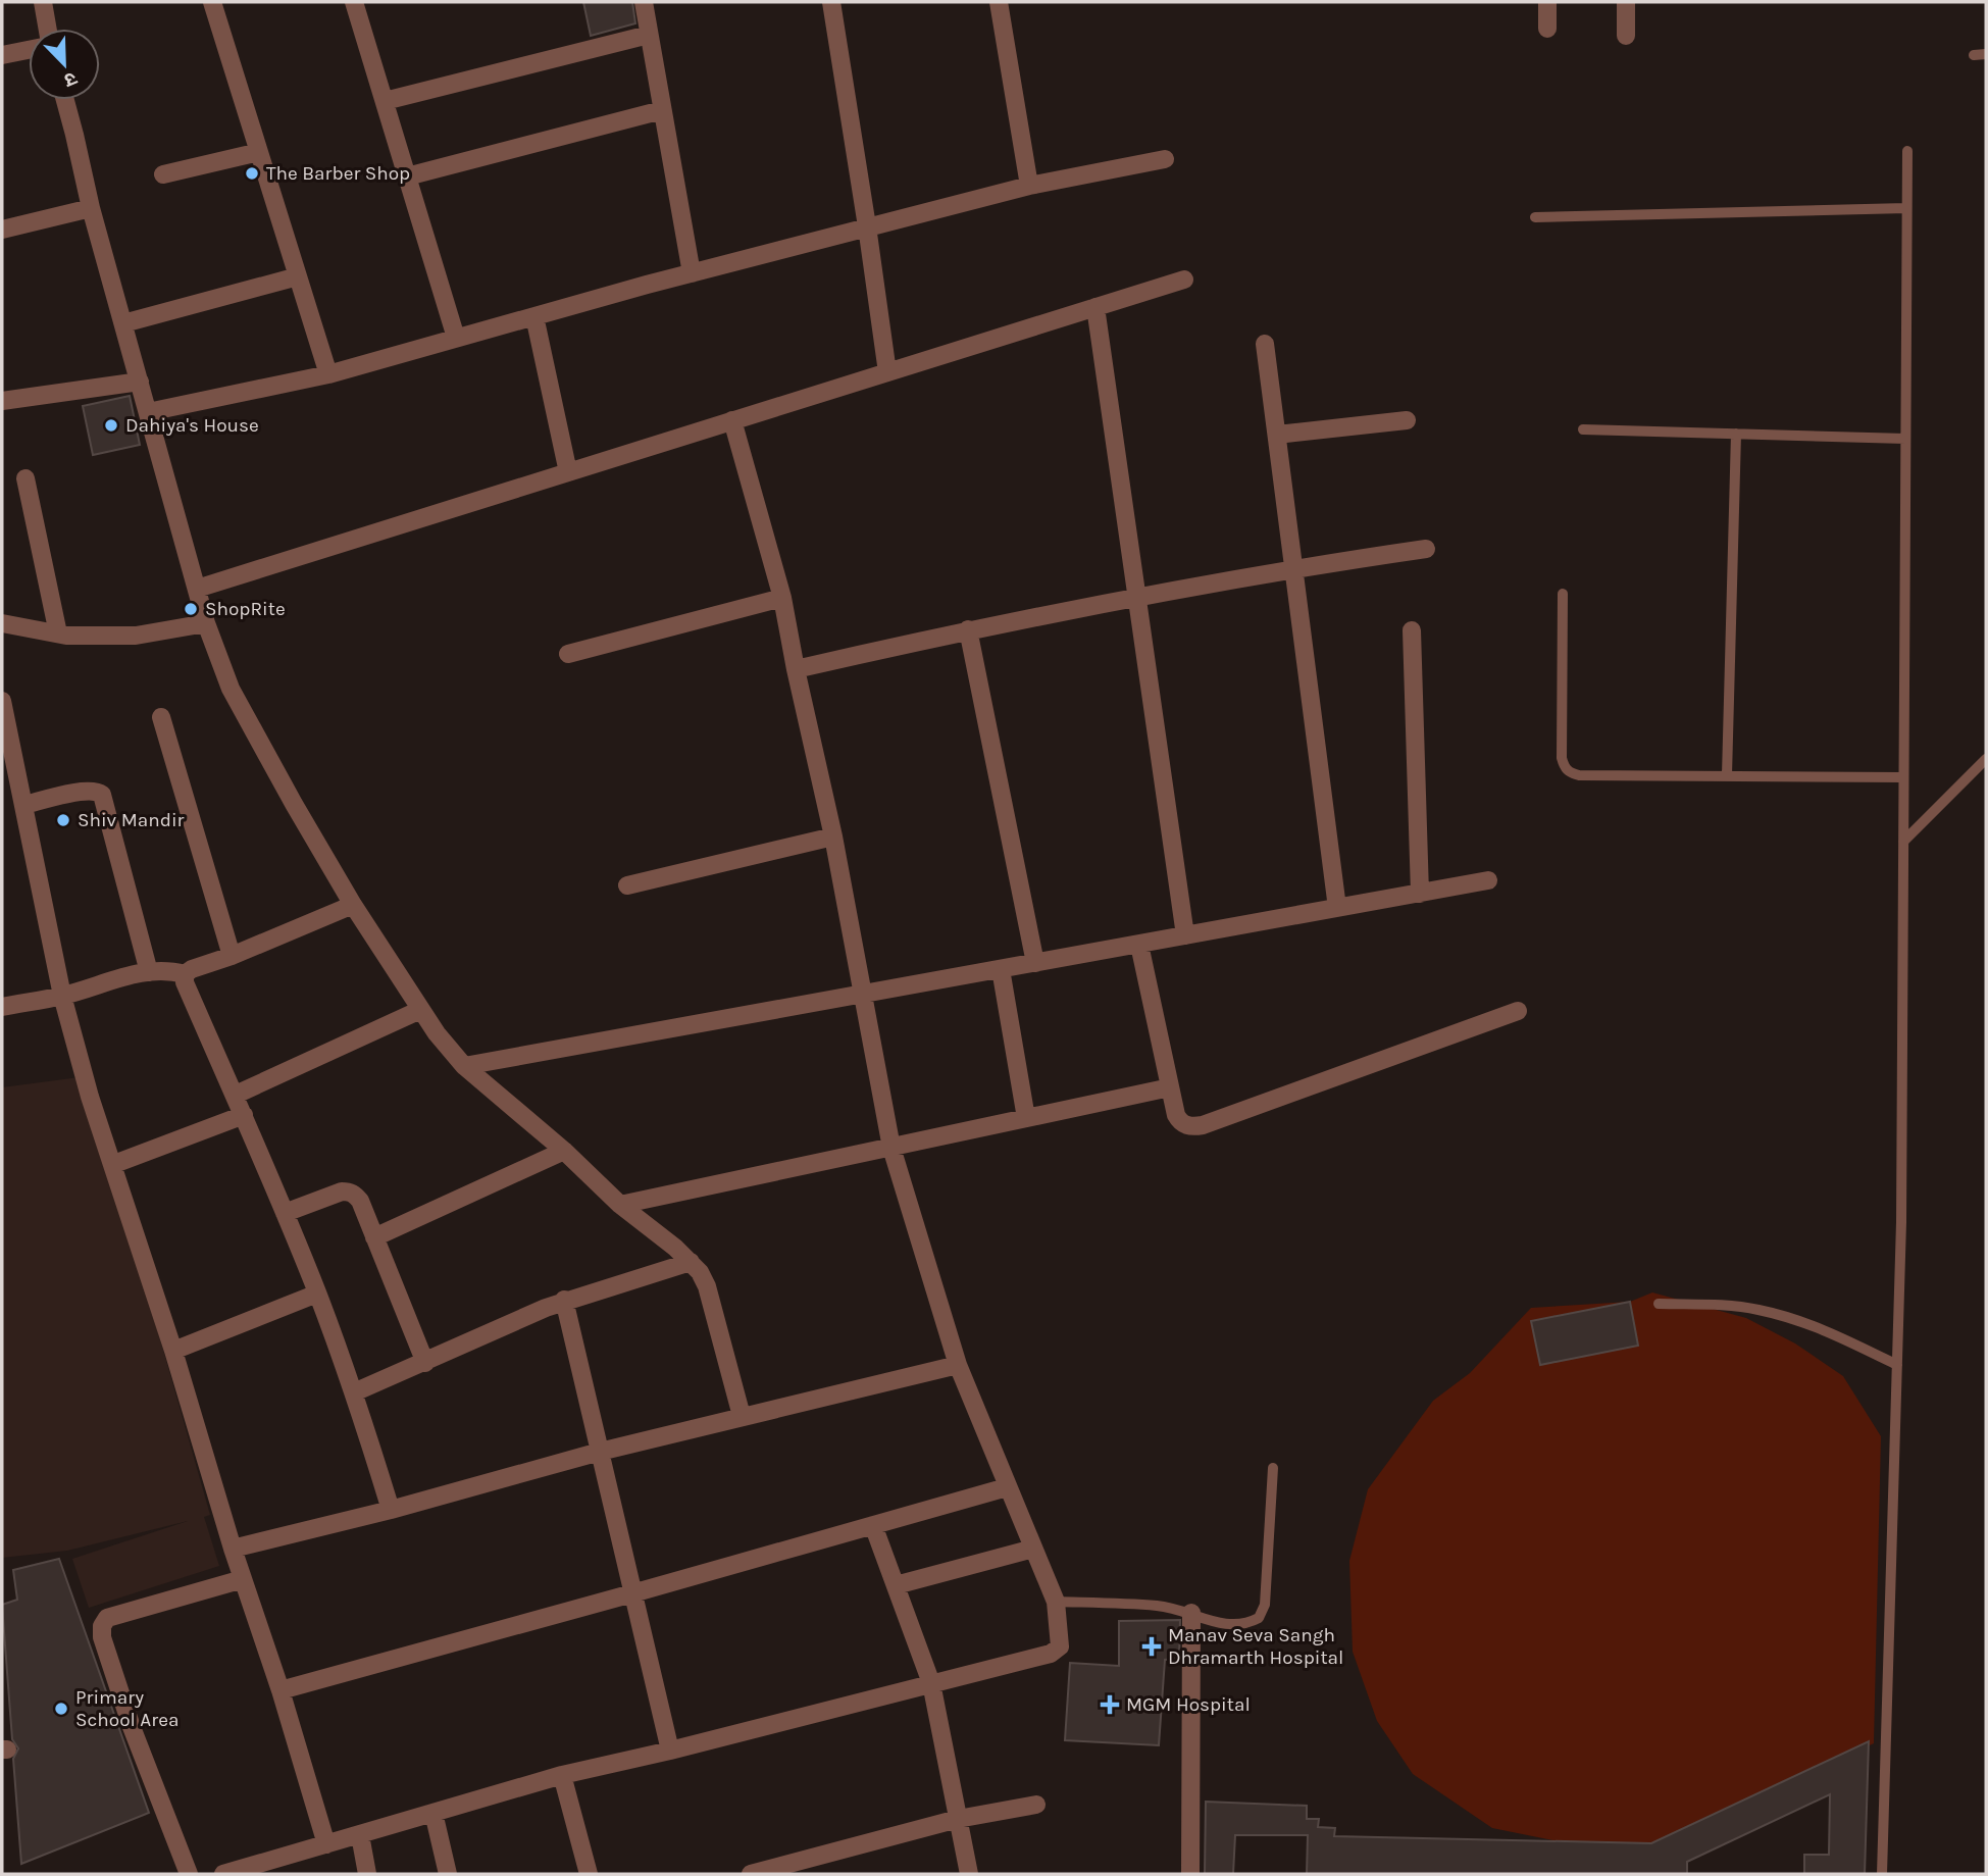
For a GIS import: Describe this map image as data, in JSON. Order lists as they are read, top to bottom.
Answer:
{
  "places": {
    "other": [
      "The Barber Shop",
      "Dahiya's House",
      "ShopRite",
      "Shiv Mandir",
      "Primary School Area"
    ],
    "health": ["Manav Seva Sangh Dhramarth Hospital", "MGM Hospital"]
  },
  "north": "bottom right"
}
